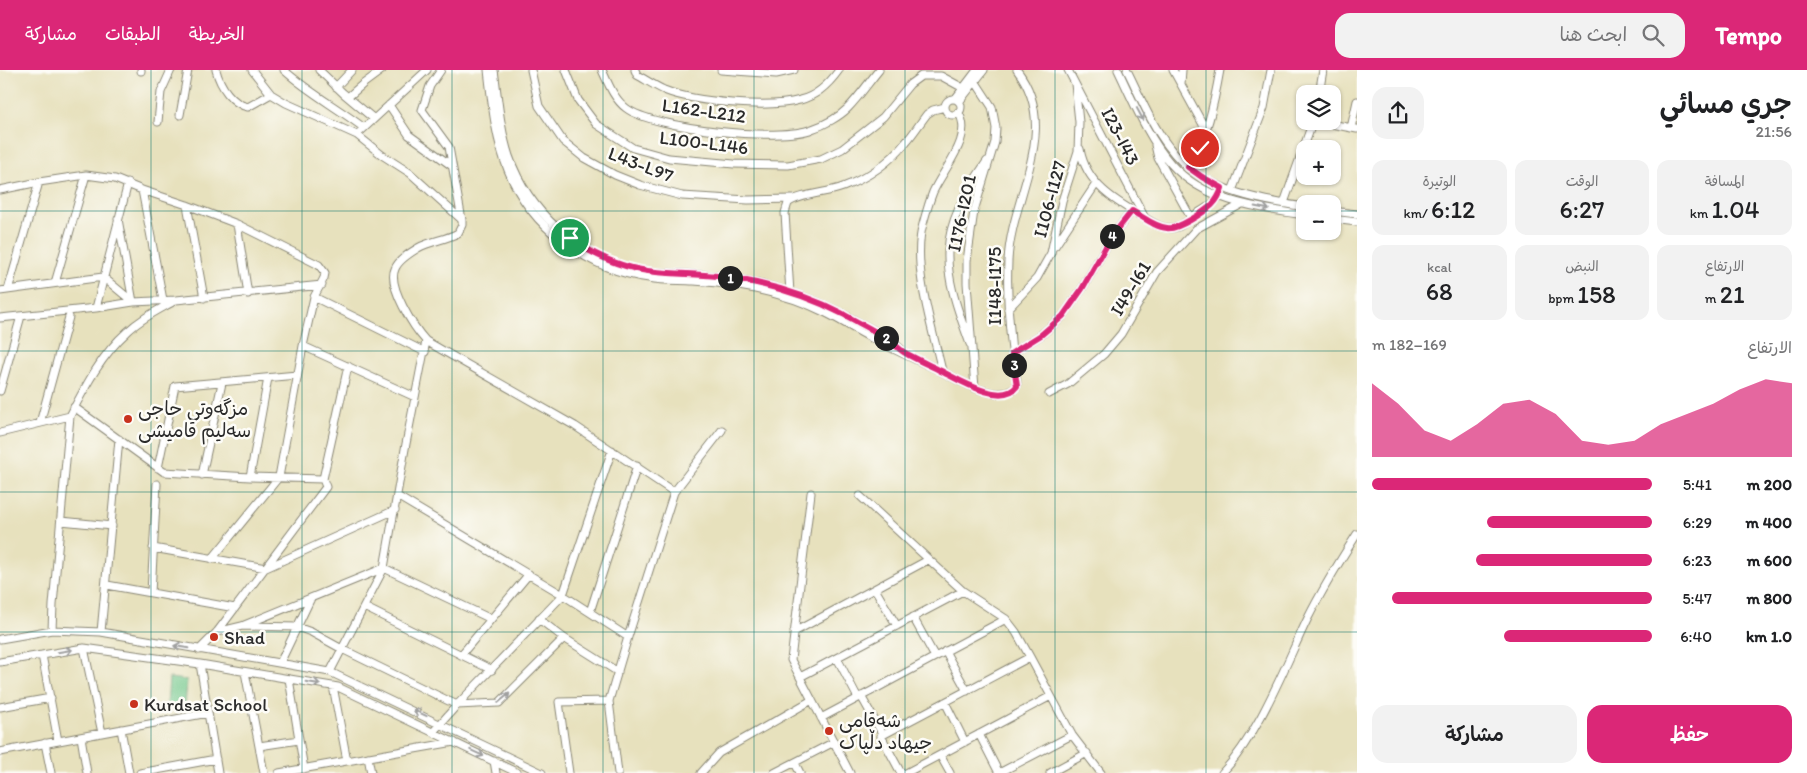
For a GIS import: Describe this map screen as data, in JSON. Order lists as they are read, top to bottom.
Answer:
{
  "streets": {
    "street": [
      "L162-L212",
      "I23-I43",
      "L100-L146",
      "L43-L97",
      "I106-I127",
      "I176-I201",
      "I148-I175",
      "I49-I61"
    ]
  },
  "crossings": [
    ["I23-I43", "I106-I127"],
    ["I106-I127", "I148-I175"],
    ["I176-I201", "I148-I175"]
  ],
  "places": [
    "مزگەوتی حاجی سەلیم قامیشی",
    "Shad",
    "Kurdsat School",
    "شەقامی جیهاد دڵپاک"
  ],
  "page": {
    "header": "Tempo",
    "search": "ابحث هنا",
    "nav": ["الخريطة", "الطبقات", "مشاركة"],
    "heading": ["جري مسائي", "21:56"],
    "map_buttons": ["+", "−"],
    "stats": [
      ["المسافة", "1.04 km"],
      ["الوقت", "6:27"],
      ["الوتيرة", "6:12 /km"],
      ["الارتفاع", "21 m"],
      ["النبض", "158 bpm"],
      ["kcal", "68"]
    ],
    "pins": [
      "4",
      "1",
      "2",
      "3"
    ],
    "chart": ["الارتفاع", "169–182 m"],
    "list": [
      {
        "name": "200 m",
        "note": "5:41"
      },
      {
        "name": "400 m",
        "note": "6:29"
      },
      {
        "name": "600 m",
        "note": "6:23"
      },
      {
        "name": "800 m",
        "note": "5:47"
      },
      {
        "name": "1.0 km",
        "note": "6:40"
      }
    ],
    "buttons": ["حفظ", "مشاركة"]
  }
}
